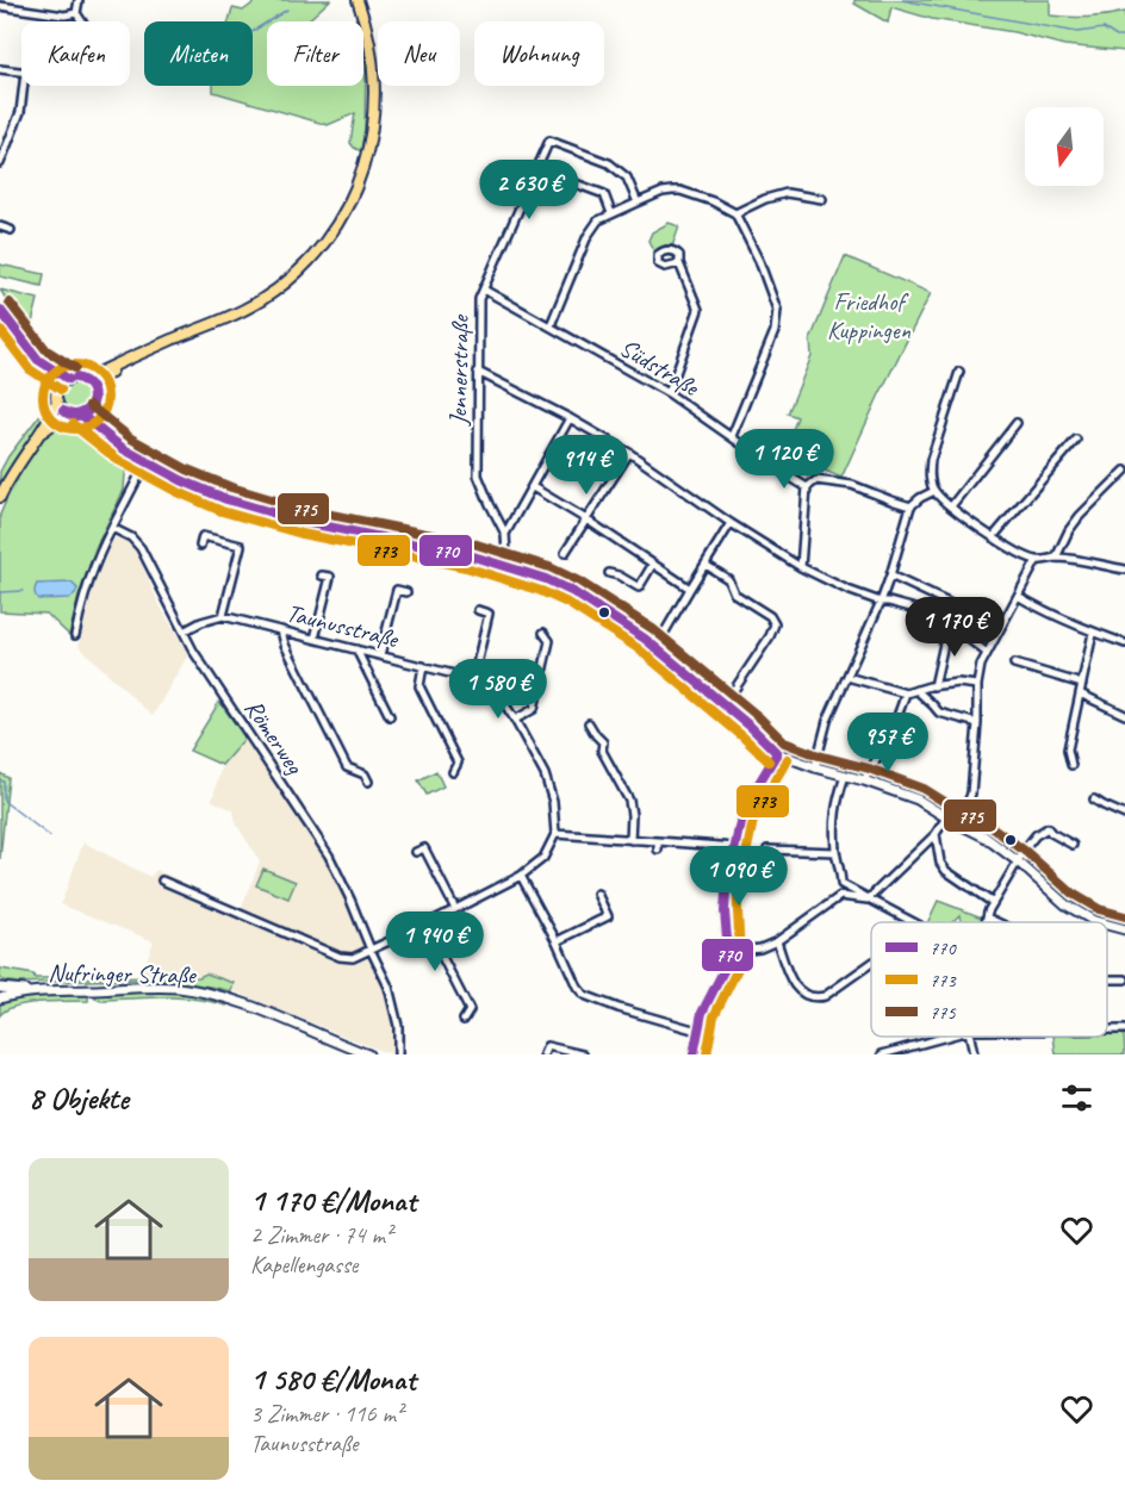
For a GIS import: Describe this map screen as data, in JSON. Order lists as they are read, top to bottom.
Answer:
{
  "streets": {
    "main road": ["Nufringer Straße"],
    "street": [
      "Südstraße",
      "Jennerstraße",
      "Taunusstraße",
      "Römerweg"
    ]
  },
  "crossings": [
    ["Südstraße", "Jennerstraße"]
  ],
  "parks": ["Friedhof Kuppingen"],
  "lines": ["transit line 775", "transit line 770", "transit line 773"],
  "legend": ["770", "773", "775"],
  "north": "bottom",
  "page": {
    "chip": [
      "Kaufen",
      "Mieten",
      "Filter",
      "Neu",
      "Wohnung"
    ],
    "price": [
      "2 630 €",
      "1 120 €",
      "914 €",
      "1 170 €",
      "1 580 €",
      "957 €",
      "1 090 €",
      "1 940 €"
    ],
    "heading": "8 Objekte",
    "list": [
      {
        "name": "1 170 €/Monat",
        "note": "2 Zimmer · 74 m² · Kapellengasse"
      },
      {
        "name": "1 580 €/Monat",
        "note": "3 Zimmer · 116 m² · Taunusstraße"
      }
    ]
  }
}
